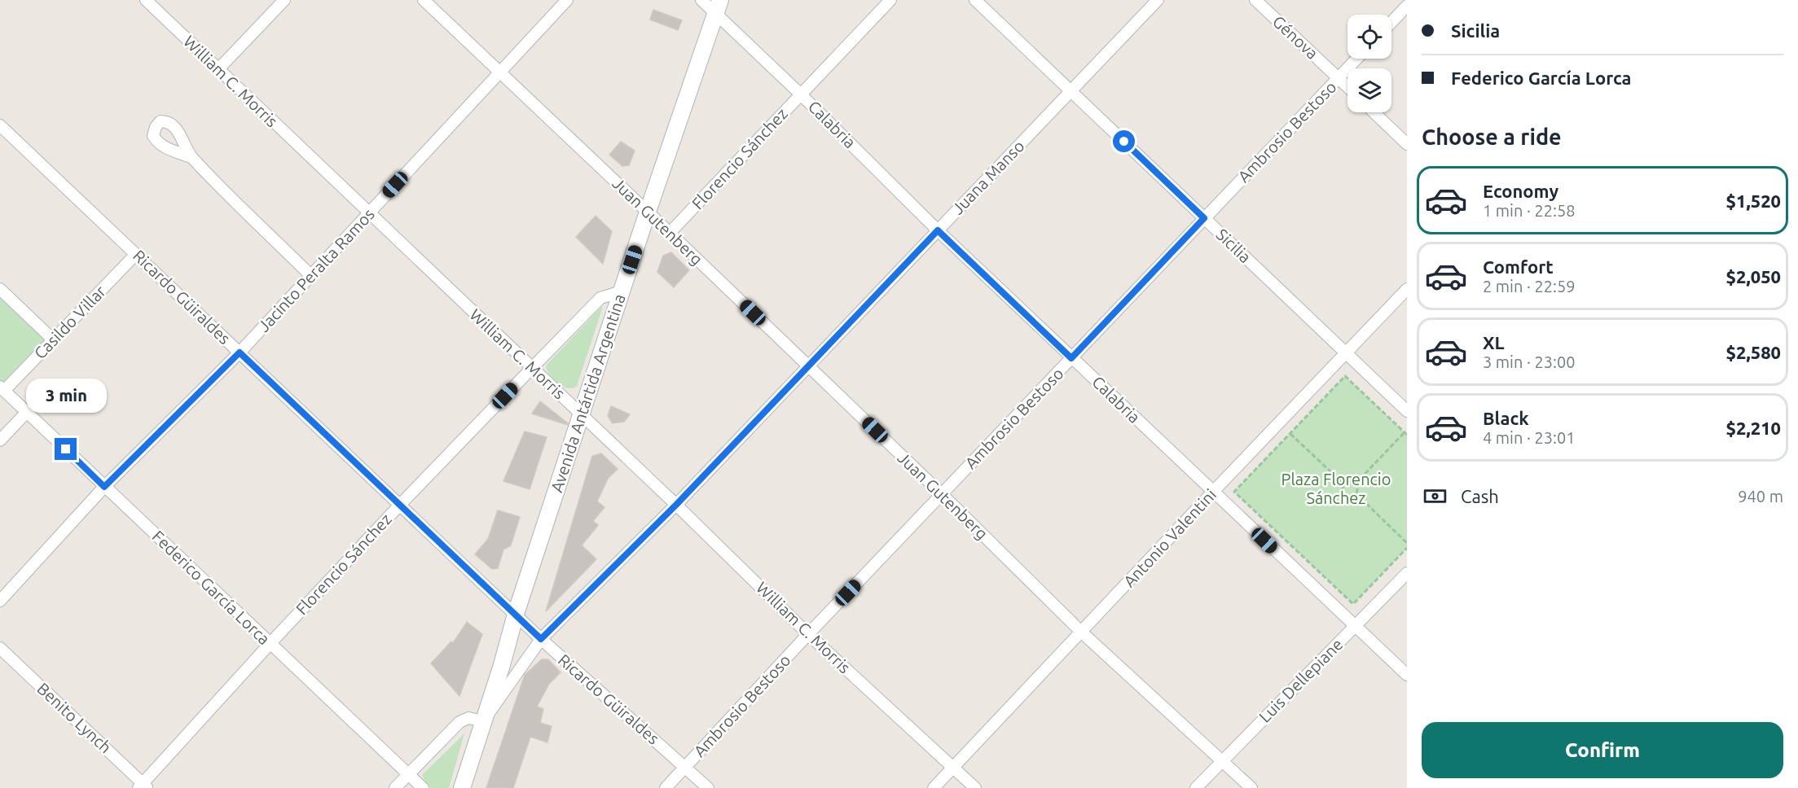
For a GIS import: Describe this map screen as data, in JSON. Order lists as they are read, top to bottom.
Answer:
{
  "streets": {
    "main road": ["Avenida Antártida Argentina"],
    "street": [
      "Génova",
      "William C. Morris",
      "Calabria",
      "Ambrosio Bestoso",
      "Florencio Sánchez",
      "Juana Manso",
      "Juan Gutenberg",
      "Sicilia",
      "Jacinto Peralta Ramos",
      "Ricardo Güiraldes",
      "Casildo Villar",
      "Antonio Valentini",
      "Federico García Lorca",
      "Luis Dellepiane",
      "Benito Lynch"
    ]
  },
  "crossings": [
    ["Génova", "Ambrosio Bestoso"],
    ["William C. Morris", "Ambrosio Bestoso"],
    ["William C. Morris", "Florencio Sánchez"],
    ["William C. Morris", "Juana Manso"],
    ["William C. Morris", "Jacinto Peralta Ramos"],
    ["William C. Morris", "Avenida Antártida Argentina"],
    ["William C. Morris", "Antonio Valentini"],
    ["Calabria", "Ambrosio Bestoso"],
    ["Calabria", "Florencio Sánchez"],
    ["Calabria", "Juana Manso"],
    ["Calabria", "Avenida Antártida Argentina"],
    ["Calabria", "Antonio Valentini"],
    ["Calabria", "Luis Dellepiane"],
    ["Ambrosio Bestoso", "Juan Gutenberg"],
    ["Ambrosio Bestoso", "Sicilia"],
    ["Ambrosio Bestoso", "Ricardo Güiraldes"],
    ["Florencio Sánchez", "Juan Gutenberg"],
    ["Florencio Sánchez", "Ricardo Güiraldes"],
    ["Florencio Sánchez", "Avenida Antártida Argentina"],
    ["Florencio Sánchez", "Federico García Lorca"],
    ["Florencio Sánchez", "Benito Lynch"],
    ["Juana Manso", "Juan Gutenberg"],
    ["Juana Manso", "Sicilia"],
    ["Juana Manso", "Ricardo Güiraldes"],
    ["Juana Manso", "Avenida Antártida Argentina"],
    ["Juan Gutenberg", "Jacinto Peralta Ramos"],
    ["Juan Gutenberg", "Avenida Antártida Argentina"],
    ["Juan Gutenberg", "Antonio Valentini"],
    ["Juan Gutenberg", "Luis Dellepiane"],
    ["Sicilia", "Antonio Valentini"],
    ["Jacinto Peralta Ramos", "Ricardo Güiraldes"],
    ["Jacinto Peralta Ramos", "Federico García Lorca"],
    ["Ricardo Güiraldes", "Casildo Villar"],
    ["Ricardo Güiraldes", "Avenida Antártida Argentina"],
    ["Casildo Villar", "Federico García Lorca"]
  ],
  "parks": ["Plaza Florencio Sánchez"],
  "page": {
    "banner": ["Sicilia", "Federico García Lorca"],
    "heading": "Choose a ride",
    "list": [
      {
        "name": "Economy",
        "note": "1 min · 22:58",
        "value": "$1,520"
      },
      {
        "name": "Comfort",
        "note": "2 min · 22:59",
        "value": "$2,050"
      },
      {
        "name": "XL",
        "note": "3 min · 23:00",
        "value": "$2,580"
      },
      {
        "name": "Black",
        "note": "4 min · 23:01",
        "value": "$2,210"
      }
    ],
    "bubble": "3 min",
    "pay": ["Cash", "940 m"],
    "buttons": "Confirm"
  }
}
